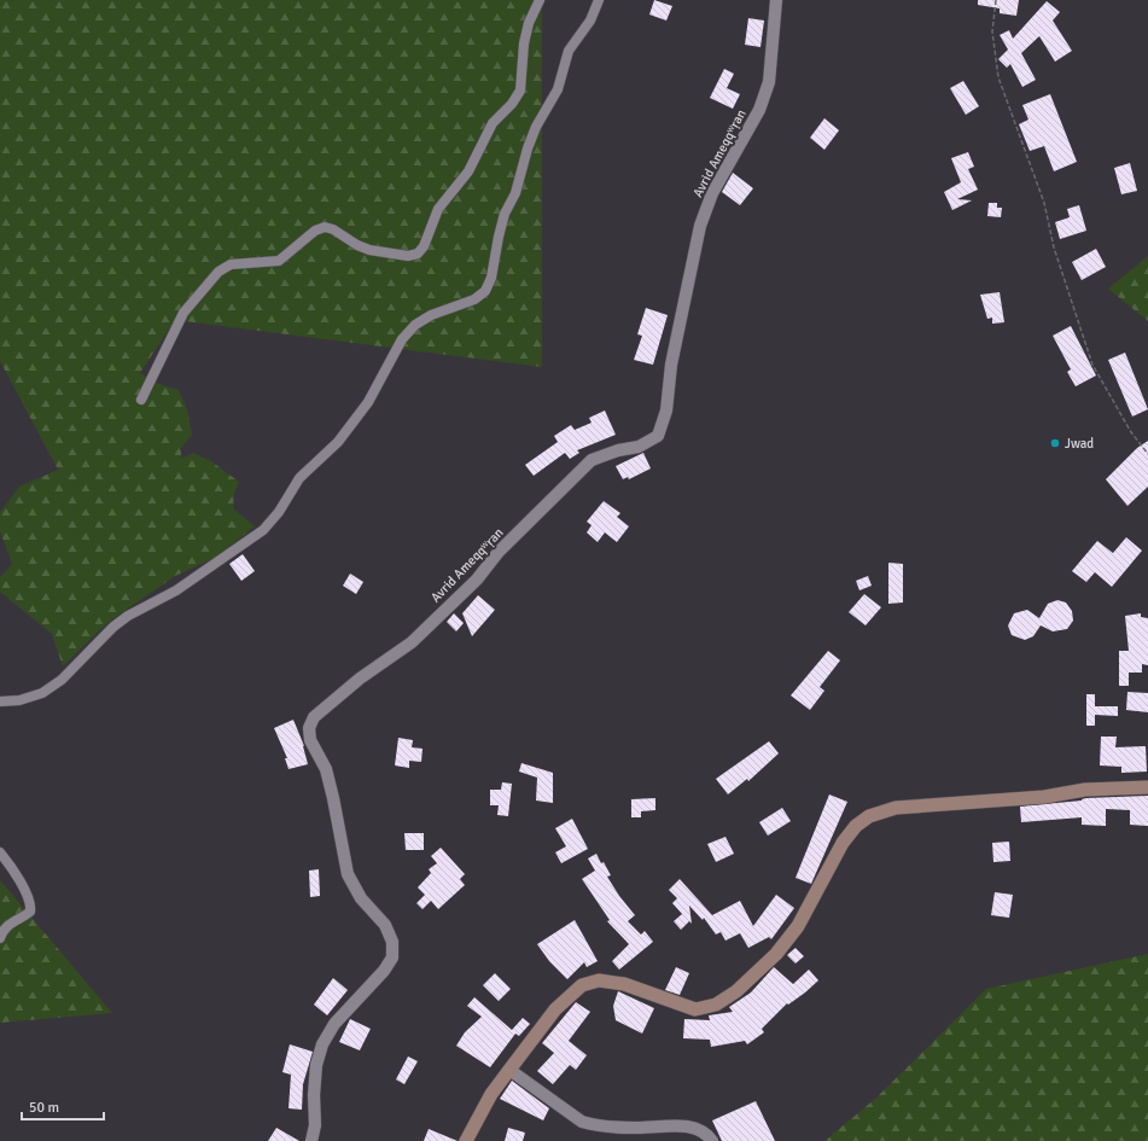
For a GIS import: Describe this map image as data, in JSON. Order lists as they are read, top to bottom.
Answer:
{
  "streets": {
    "street": ["Avrid Ameqqʷṛan"]
  },
  "places": ["Jwad"],
  "scale_bar": "50 m"
}
